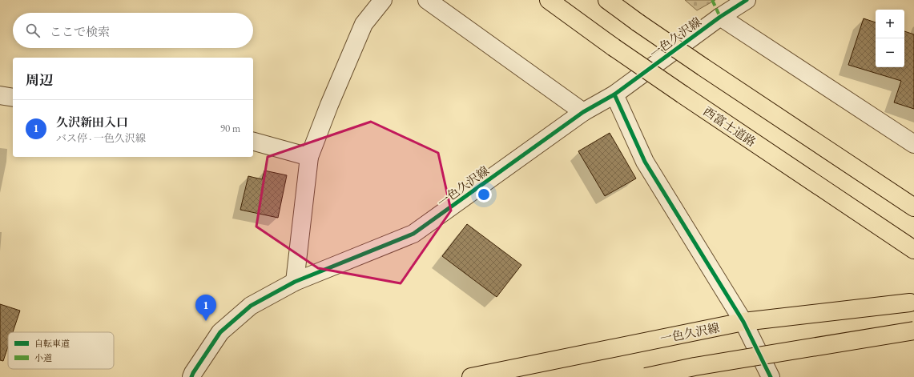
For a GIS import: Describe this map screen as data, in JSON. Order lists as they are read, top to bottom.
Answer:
{
  "streets": {
    "main road": ["一色久沢線", "西富士道路"]
  },
  "legend": ["自転車道", "小道"],
  "page": {
    "map_buttons": ["+", "−"],
    "search": "ここで検索",
    "heading": "周辺",
    "list": [
      {
        "mark": "1",
        "name": "久沢新田入口",
        "note": "バス停 · 一色久沢線",
        "value": "90 m"
      }
    ],
    "pins": "1"
  }
}
